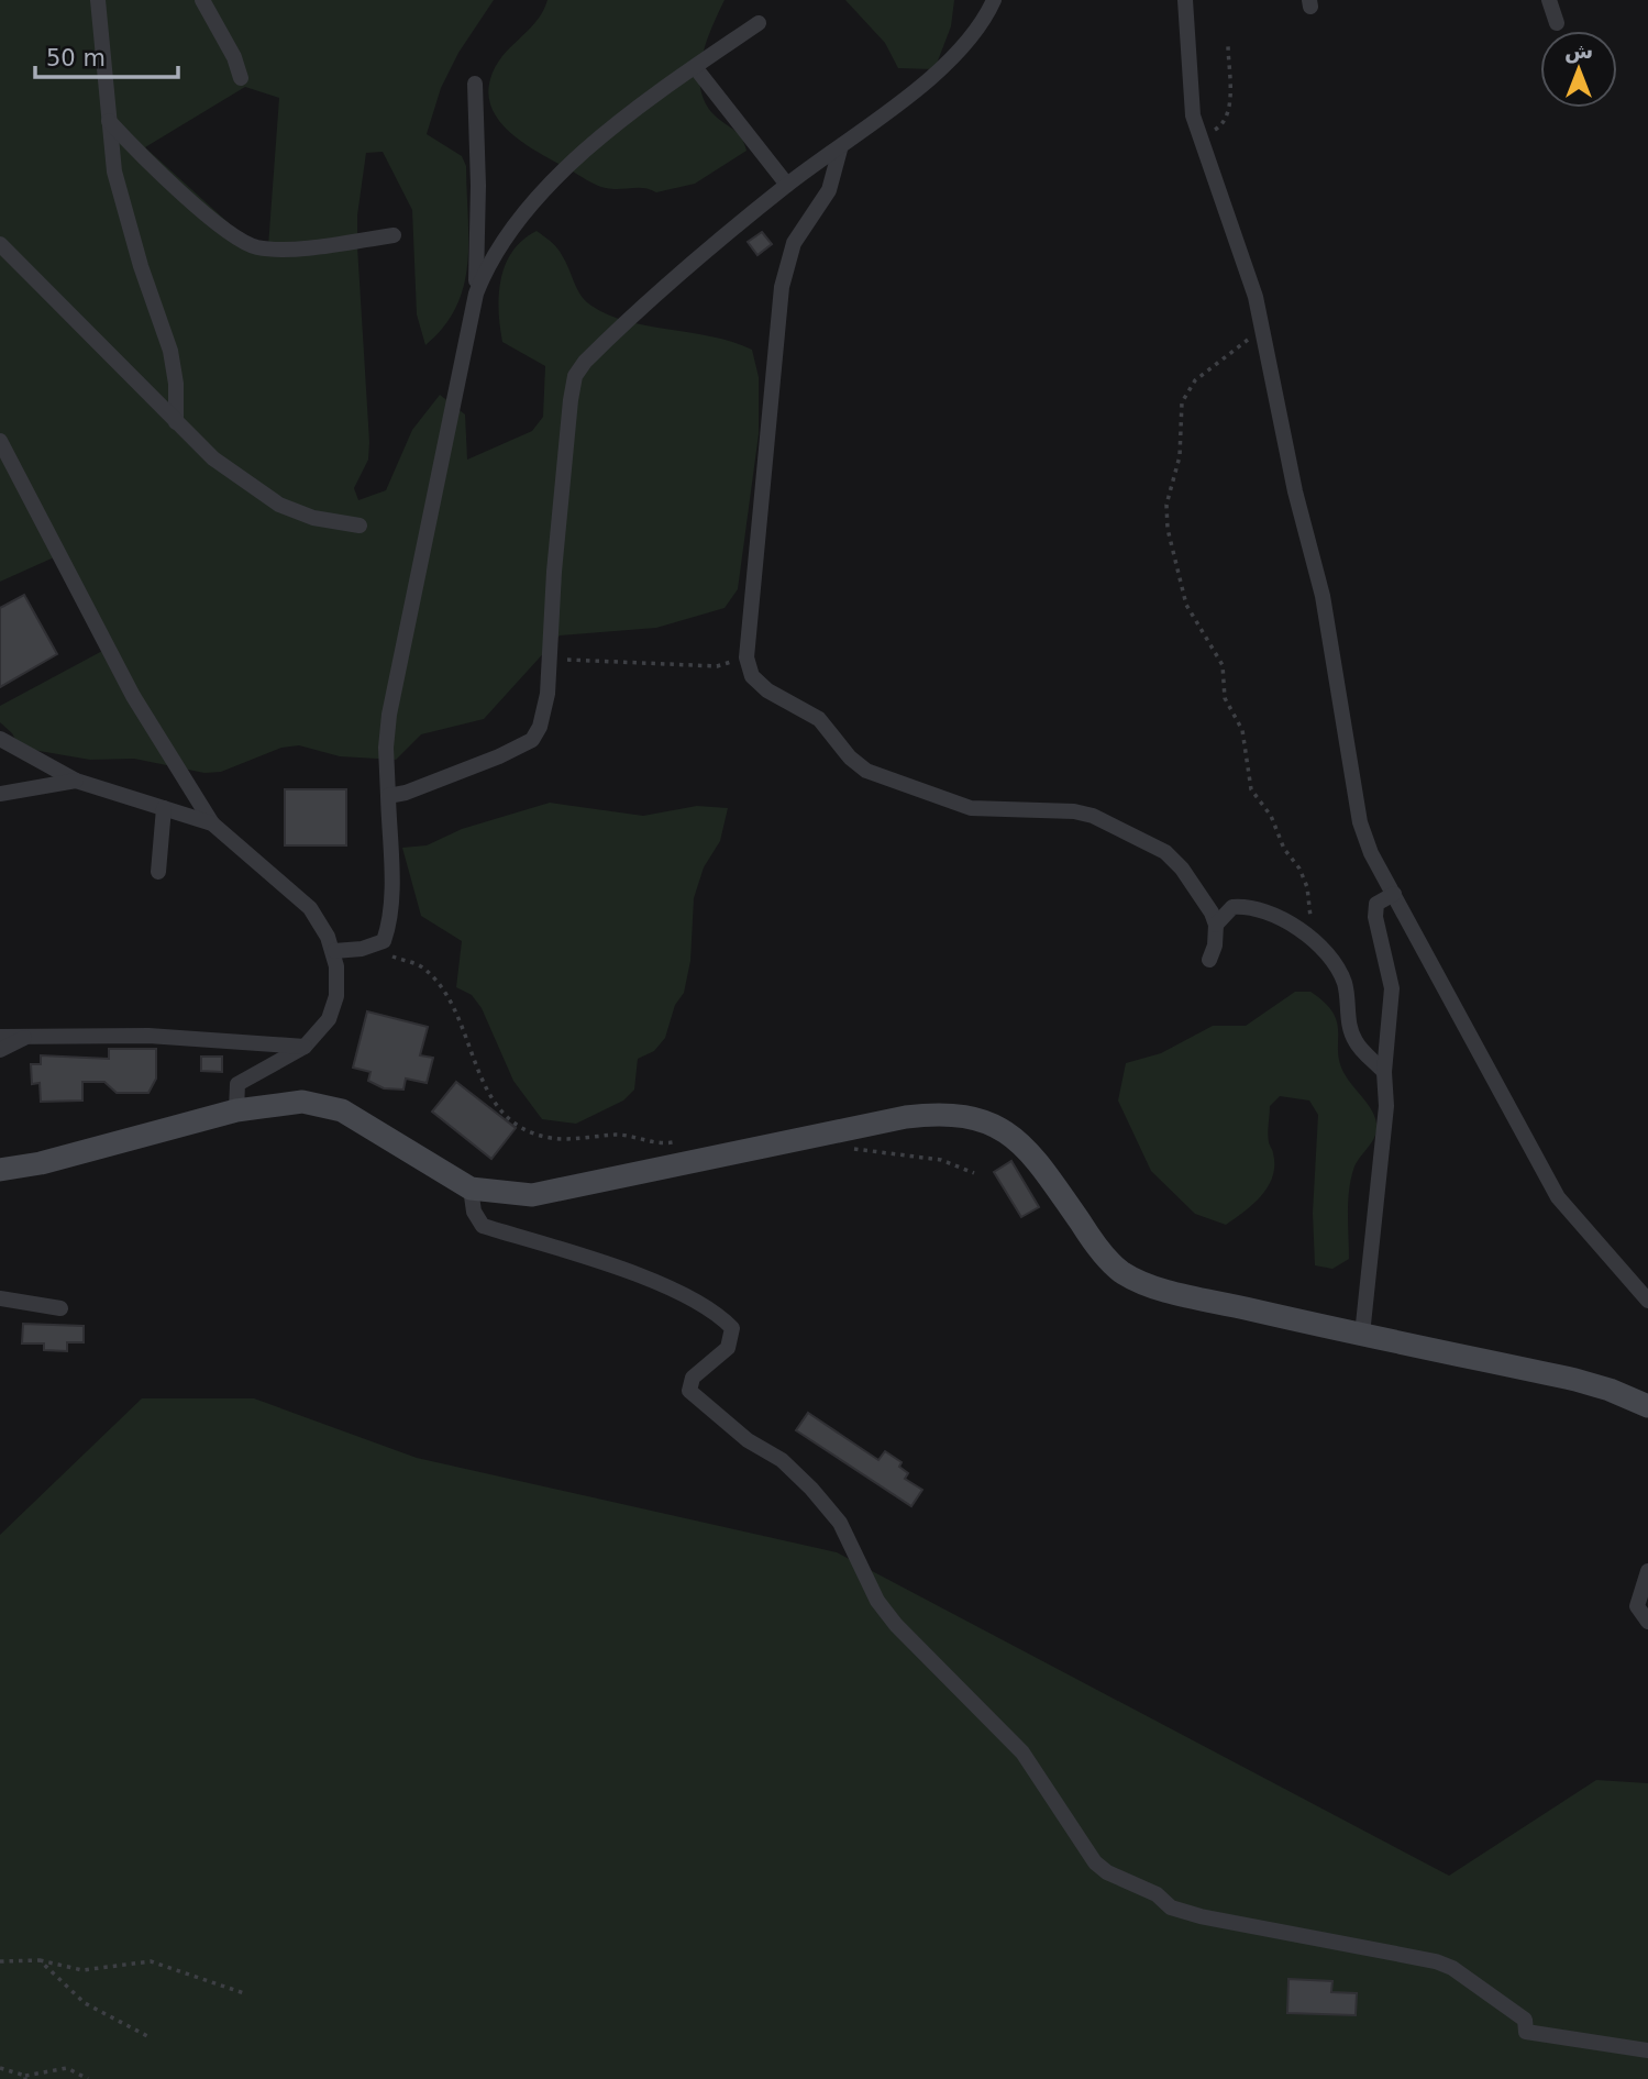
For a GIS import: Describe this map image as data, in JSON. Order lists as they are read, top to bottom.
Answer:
{
  "scale_bar": "50 m",
  "north": "top"
}
